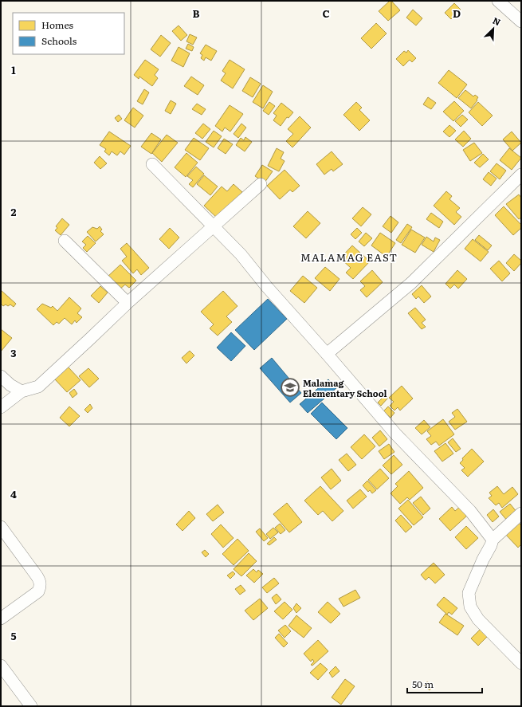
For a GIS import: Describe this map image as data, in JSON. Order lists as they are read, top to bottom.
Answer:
{
  "districts": ["MALAMAG EAST"],
  "places": {
    "school or university": ["Malamag Elementary School"]
  },
  "legend": ["Homes", "Schools"],
  "scale_bar": "50 m",
  "north": "top right",
  "grid": {
    "columns": ["B", "C", "D"],
    "rows": [
      "1",
      "2",
      "3",
      "4",
      "5"
    ]
  }
}
